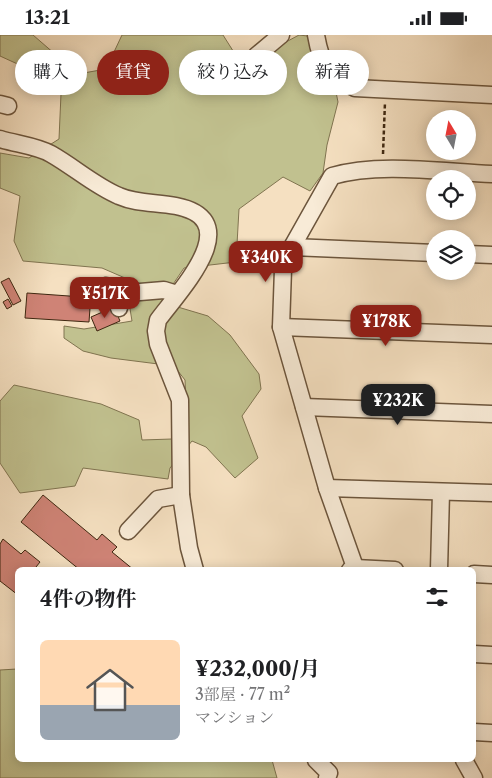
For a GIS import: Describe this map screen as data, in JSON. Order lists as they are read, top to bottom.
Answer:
{
  "north": "top",
  "page": {
    "status": "13:21",
    "chip": [
      "購入",
      "賃貸",
      "絞り込み",
      "新着"
    ],
    "price": [
      "¥340K",
      "¥517K",
      "¥178K",
      "¥232K"
    ],
    "heading": "4件の物件",
    "list": [
      {
        "name": "¥232,000/月",
        "note": "3部屋 · 77 m² · マンション"
      }
    ]
  }
}
